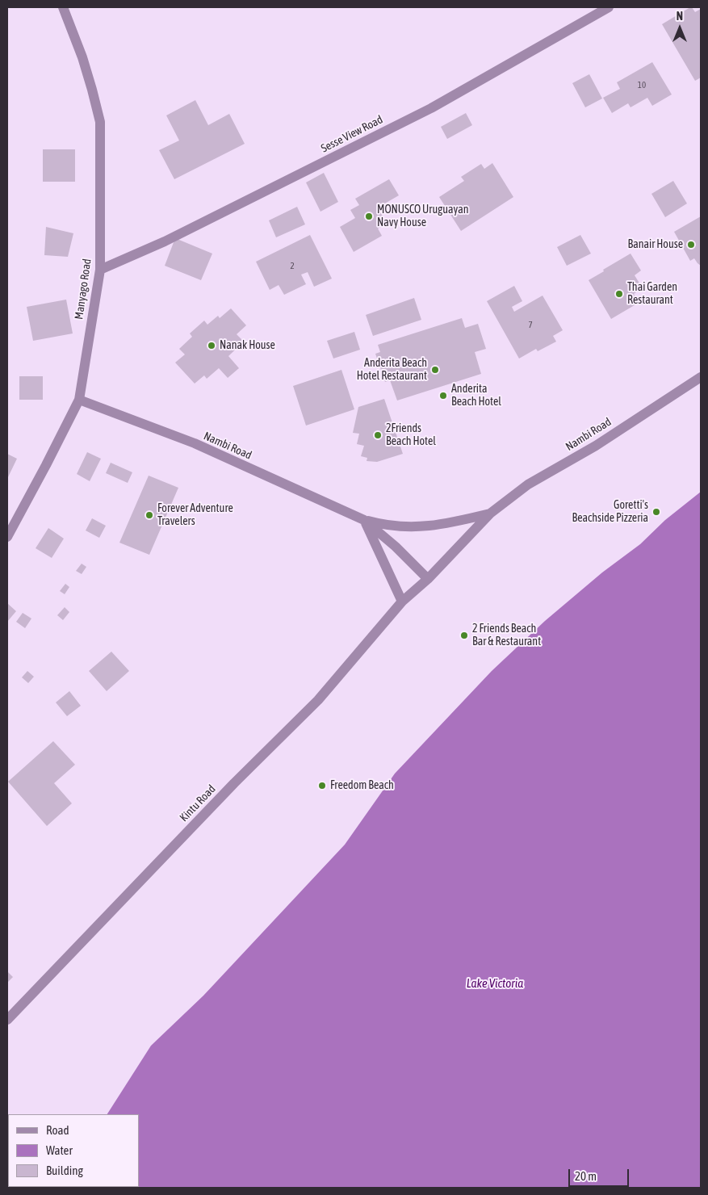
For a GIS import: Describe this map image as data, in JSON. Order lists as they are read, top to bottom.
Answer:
{
  "streets": {
    "street": [
      "Sesse View Road",
      "Manyago Road",
      "Nambi Road",
      "Kintu Road"
    ]
  },
  "crossings": [
    ["Sesse View Road", "Manyago Road"],
    ["Manyago Road", "Nambi Road"],
    ["Nambi Road", "Kintu Road"]
  ],
  "water": ["Lake Victoria"],
  "places": [
    "MONUSCO Uruguayan Navy House",
    "Banair House",
    "Thai Garden Restaurant",
    "Nanak House",
    "Anderita Beach Hotel Restaurant",
    "Anderita Beach Hotel",
    "2Friends Beach Hotel",
    "Goretti's Beachside Pizzeria",
    "Forever Adventure Travelers",
    "2 Friends Beach Bar & Restaurant",
    "Freedom Beach"
  ],
  "house_numbers": ["10", "2", "7"],
  "legend": ["Road", "Water", "Building"],
  "scale_bar": "20 m",
  "north": "top"
}
